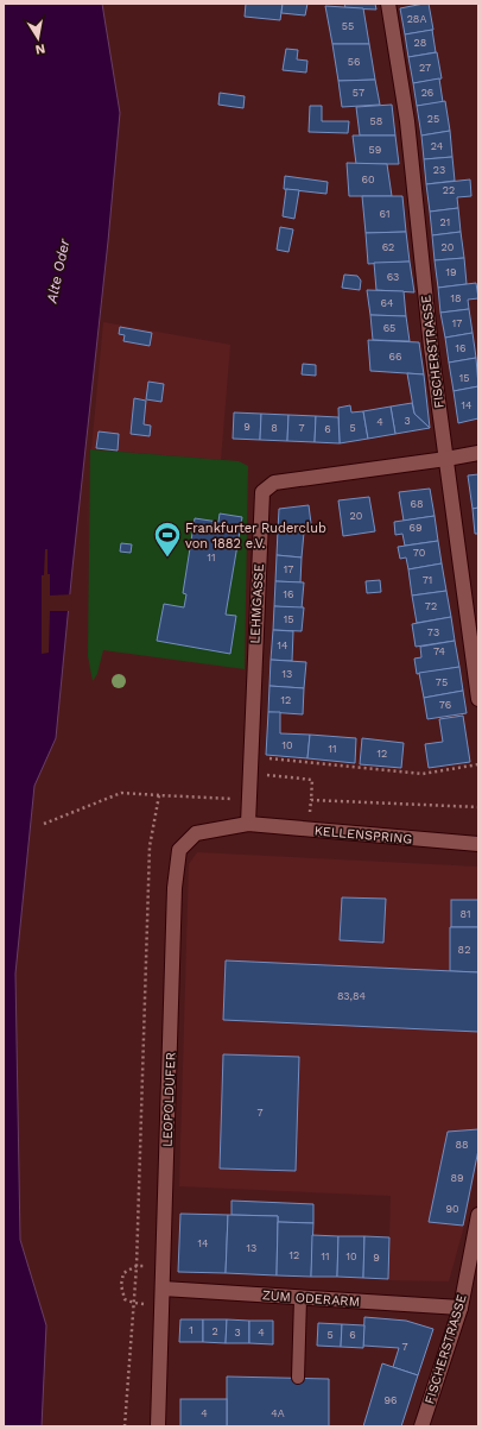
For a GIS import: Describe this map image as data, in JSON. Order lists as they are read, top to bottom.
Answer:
{
  "streets": {
    "street": [
      "FISCHERSTRASSE",
      "LEHMGASSE",
      "KELLENSPRING",
      "LEOPOLDUFER",
      "ZUM ODERARM"
    ]
  },
  "crossings": [
    ["FISCHERSTRASSE", "LEHMGASSE"],
    ["FISCHERSTRASSE", "ZUM ODERARM"],
    ["LEHMGASSE", "KELLENSPRING"],
    ["LEHMGASSE", "LEOPOLDUFER"],
    ["KELLENSPRING", "LEOPOLDUFER"],
    ["LEOPOLDUFER", "ZUM ODERARM"]
  ],
  "water": ["Alte Oder"],
  "places": {
    "sports": ["Frankfurter Ruderclub von 1882 e.V."]
  },
  "house_numbers": [
    "28A",
    "55",
    "28",
    "56",
    "27",
    "57",
    "26",
    "25",
    "58",
    "24",
    "59",
    "23",
    "60",
    "22",
    "61",
    "21",
    "62",
    "20",
    "19",
    "63",
    "18",
    "64",
    "17",
    "65",
    "16",
    "66",
    "15",
    "14",
    "3",
    "4",
    "9",
    "8",
    "7",
    "5",
    "6",
    "68",
    "20",
    "69",
    "70",
    "11",
    "17",
    "71",
    "16",
    "72",
    "15",
    "73",
    "14",
    "74",
    "13",
    "75",
    "12",
    "76",
    "10",
    "11",
    "12",
    "81",
    "82",
    "83,84",
    "7",
    "88",
    "89",
    "90",
    "14",
    "13",
    "12",
    "11",
    "10",
    "9",
    "1",
    "2",
    "3",
    "4",
    "5",
    "6",
    "7",
    "96",
    "4",
    "4A"
  ],
  "north": "bottom"
}
